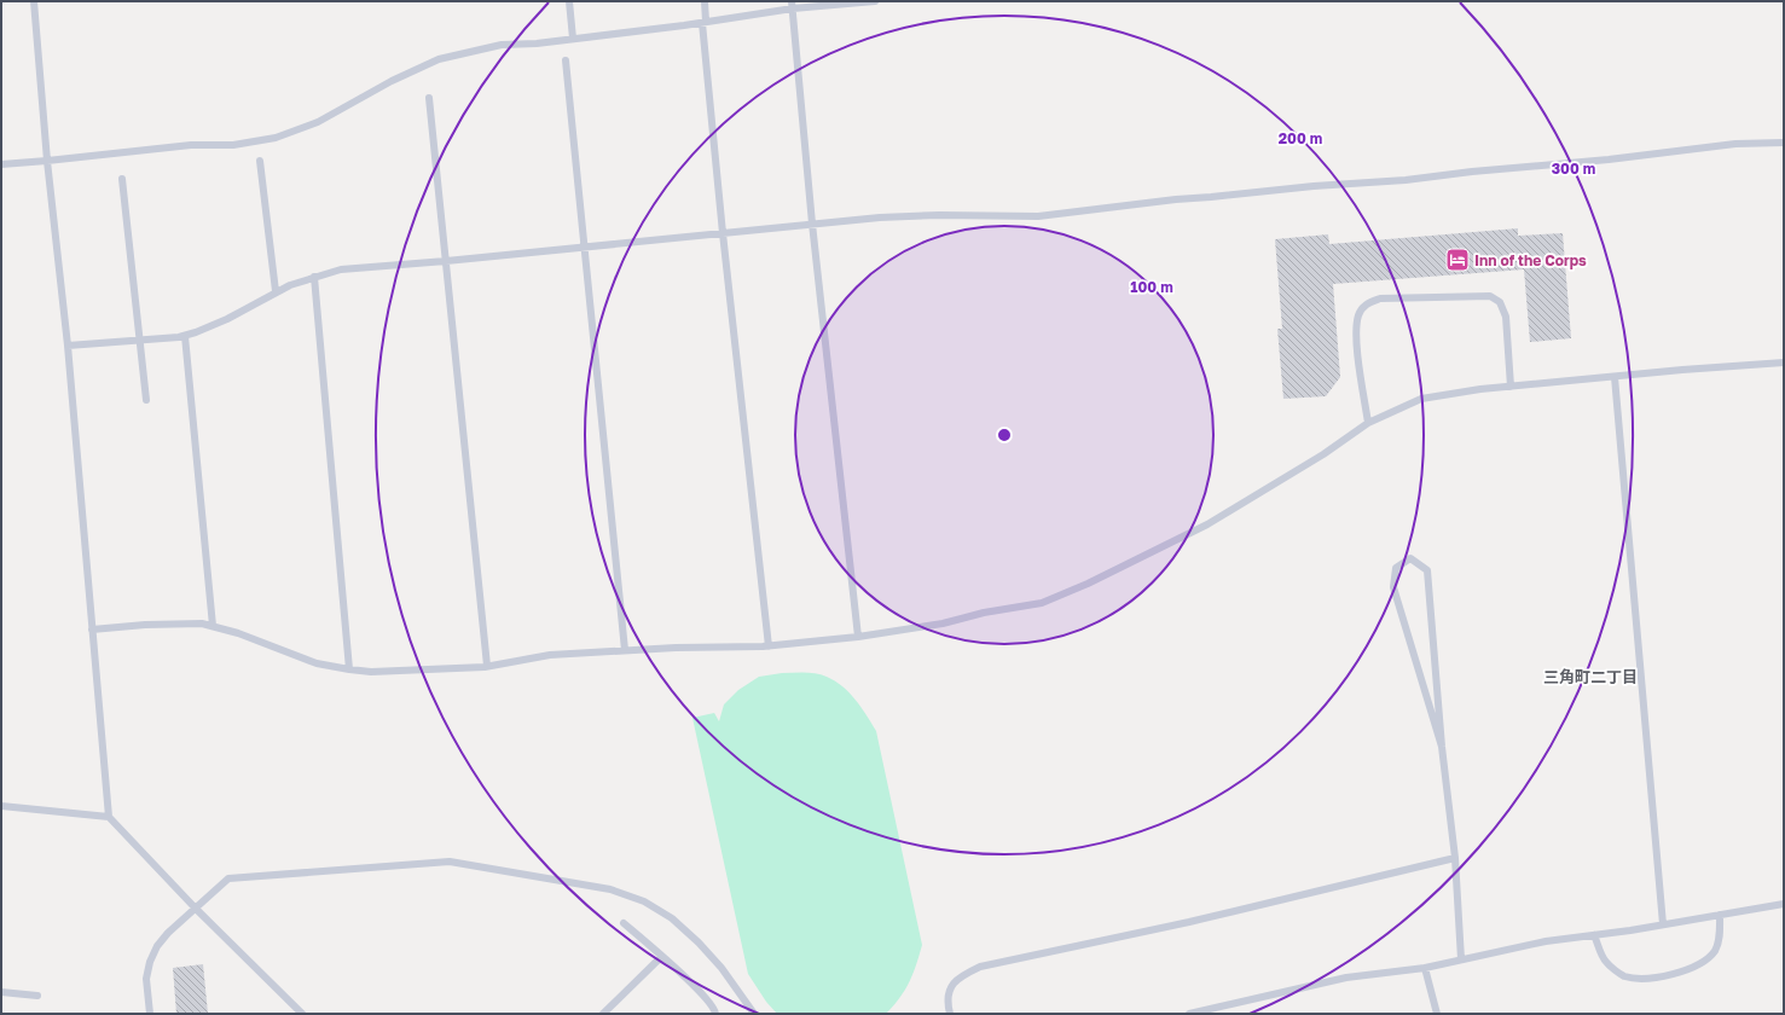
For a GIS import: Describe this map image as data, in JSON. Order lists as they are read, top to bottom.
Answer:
{
  "districts": ["三角町二丁目"],
  "places": {
    "hotel": ["Inn of the Corps"]
  },
  "rings": ["200 m", "300 m", "100 m"]
}
